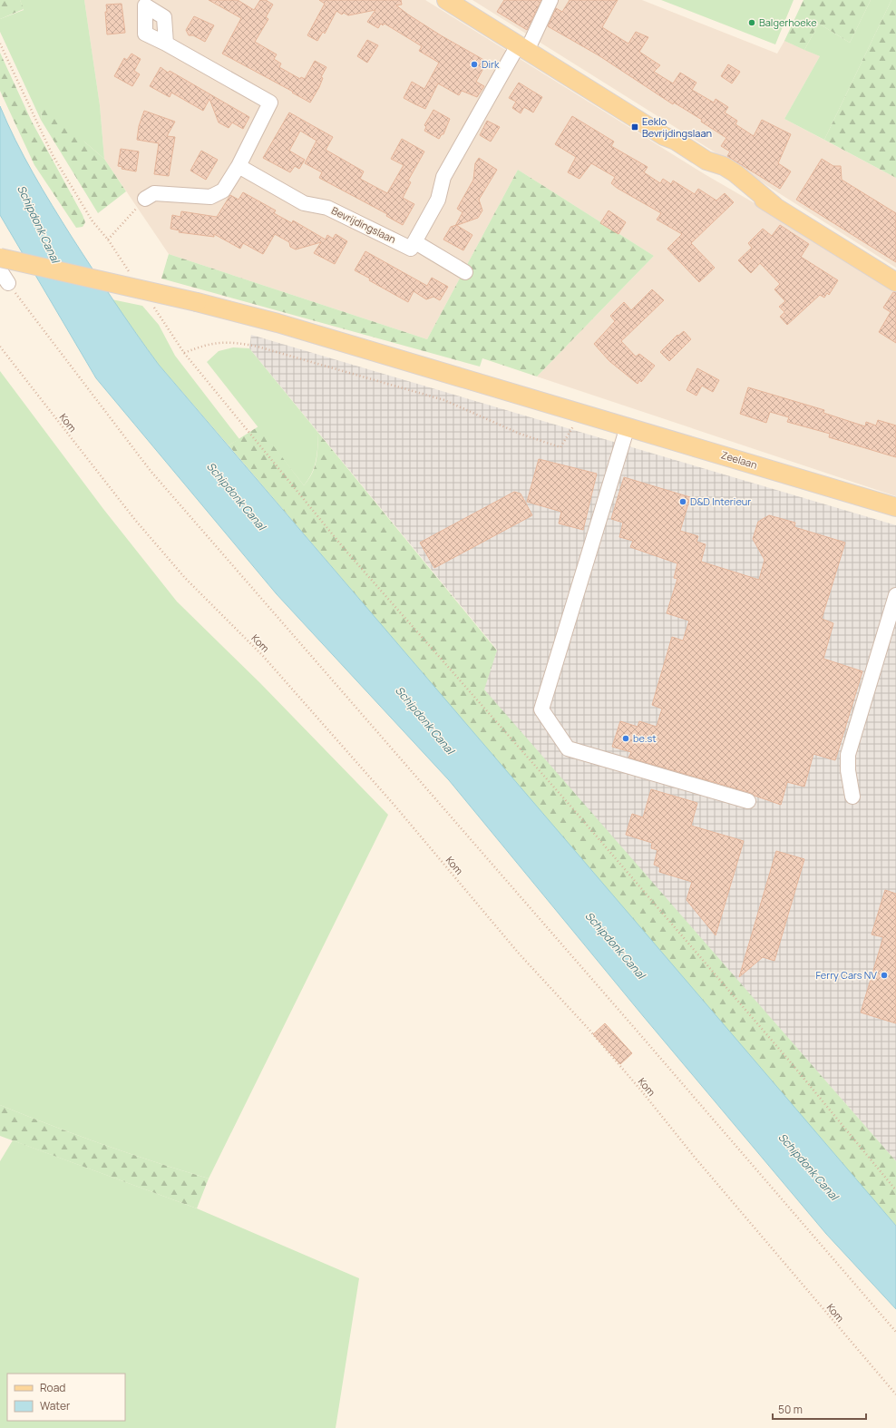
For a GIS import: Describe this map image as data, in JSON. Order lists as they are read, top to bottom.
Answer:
{
  "streets": {
    "main road": ["Zeelaan"],
    "street": ["Bevrijdingslaan"],
    "path": ["Kom"]
  },
  "water": ["Schipdonk Canal"],
  "places": {
    "other": [
      "Balgerhoeke",
      "Dirk",
      "D&D Interieur",
      "be.st",
      "Ferry Cars NV"
    ],
    "transit": ["Eeklo Bevrijdingslaan"]
  },
  "legend": ["Road", "Water"],
  "scale_bar": "50 m"
}
